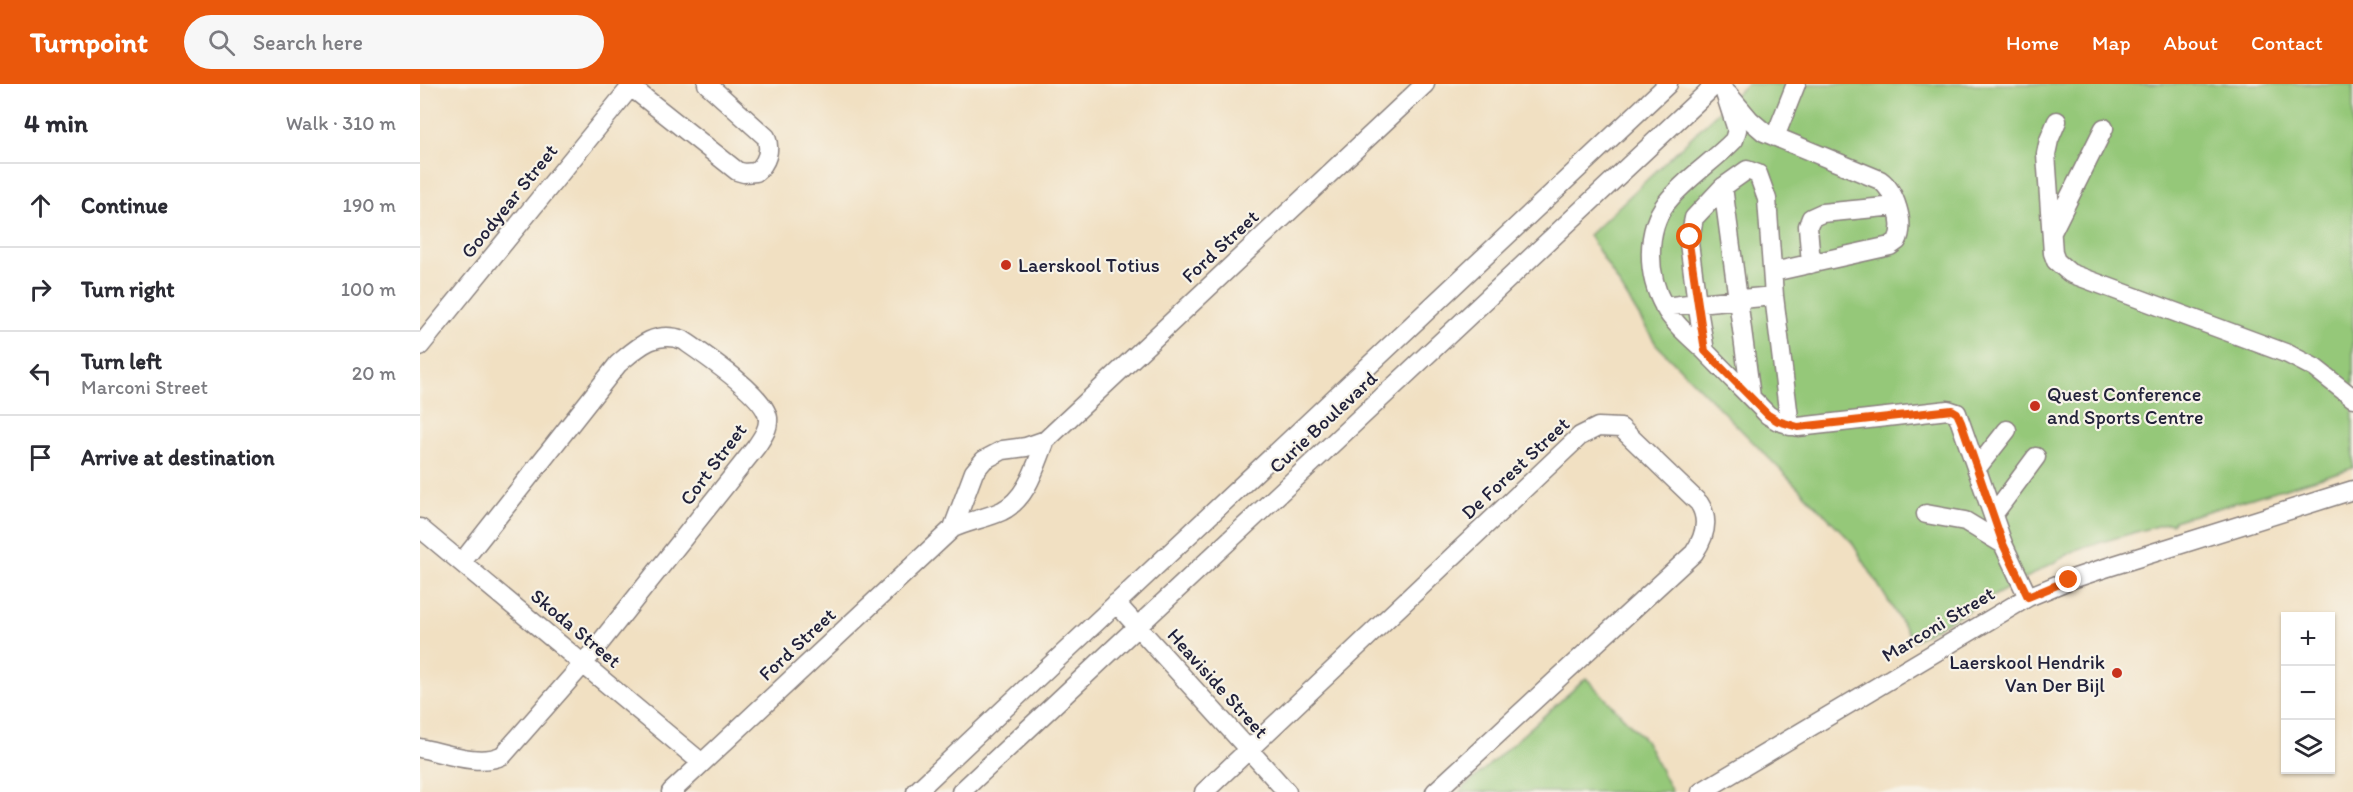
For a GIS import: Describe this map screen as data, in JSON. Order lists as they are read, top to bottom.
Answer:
{
  "streets": {
    "street": [
      "Goodyear Street",
      "Ford Street",
      "Curie Boulevard",
      "Cort Street",
      "De Forest Street",
      "Marconi Street",
      "Skoda Street",
      "Heaviside Street"
    ]
  },
  "crossings": [
    ["Ford Street", "Skoda Street"],
    ["Curie Boulevard", "Heaviside Street"],
    ["Cort Street", "Skoda Street"],
    ["De Forest Street", "Heaviside Street"]
  ],
  "places": ["Laerskool Totius", "Quest Conference and Sports Centre", "Laerskool Hendrik Van Der Bijl"],
  "page": {
    "header": "Turnpoint",
    "search": "Search here",
    "nav": [
      "Home",
      "Map",
      "About",
      "Contact"
    ],
    "heading": ["4 min", "Walk · 310 m"],
    "list": [
      ["Continue", "190 m"],
      ["Turn right", "100 m"],
      ["Turn left", "Marconi Street", "20 m"],
      "Arrive at destination"
    ],
    "map_buttons": ["+", "−"]
  }
}
